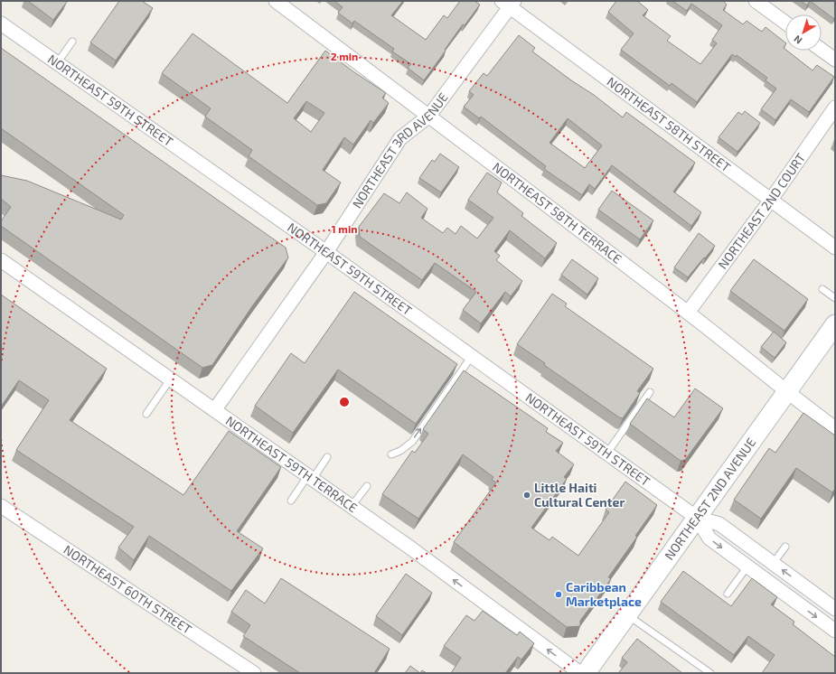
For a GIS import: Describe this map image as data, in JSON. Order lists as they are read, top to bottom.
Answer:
{
  "streets": {
    "main road": ["NORTHEAST 2ND AVENUE"],
    "street": [
      "NORTHEAST 59TH STREET",
      "NORTHEAST 58TH STREET",
      "NORTHEAST 3RD AVENUE",
      "NORTHEAST 2ND COURT",
      "NORTHEAST 58TH TERRACE",
      "NORTHEAST 59TH TERRACE",
      "NORTHEAST 60TH STREET"
    ]
  },
  "crossings": [
    ["NORTHEAST 59TH STREET", "NORTHEAST 3RD AVENUE"],
    ["NORTHEAST 59TH STREET", "NORTHEAST 2ND AVENUE"],
    ["NORTHEAST 58TH STREET", "NORTHEAST 3RD AVENUE"],
    ["NORTHEAST 58TH STREET", "NORTHEAST 2ND COURT"],
    ["NORTHEAST 3RD AVENUE", "NORTHEAST 58TH TERRACE"],
    ["NORTHEAST 3RD AVENUE", "NORTHEAST 59TH TERRACE"],
    ["NORTHEAST 2ND COURT", "NORTHEAST 58TH TERRACE"],
    ["NORTHEAST 58TH TERRACE", "NORTHEAST 2ND AVENUE"]
  ],
  "one_way": ["NORTHEAST 59TH TERRACE"],
  "places": ["Little Haiti Cultural Center", "Caribbean Marketplace"],
  "north": "bottom left",
  "rings": ["2 min", "1 min"]
}
